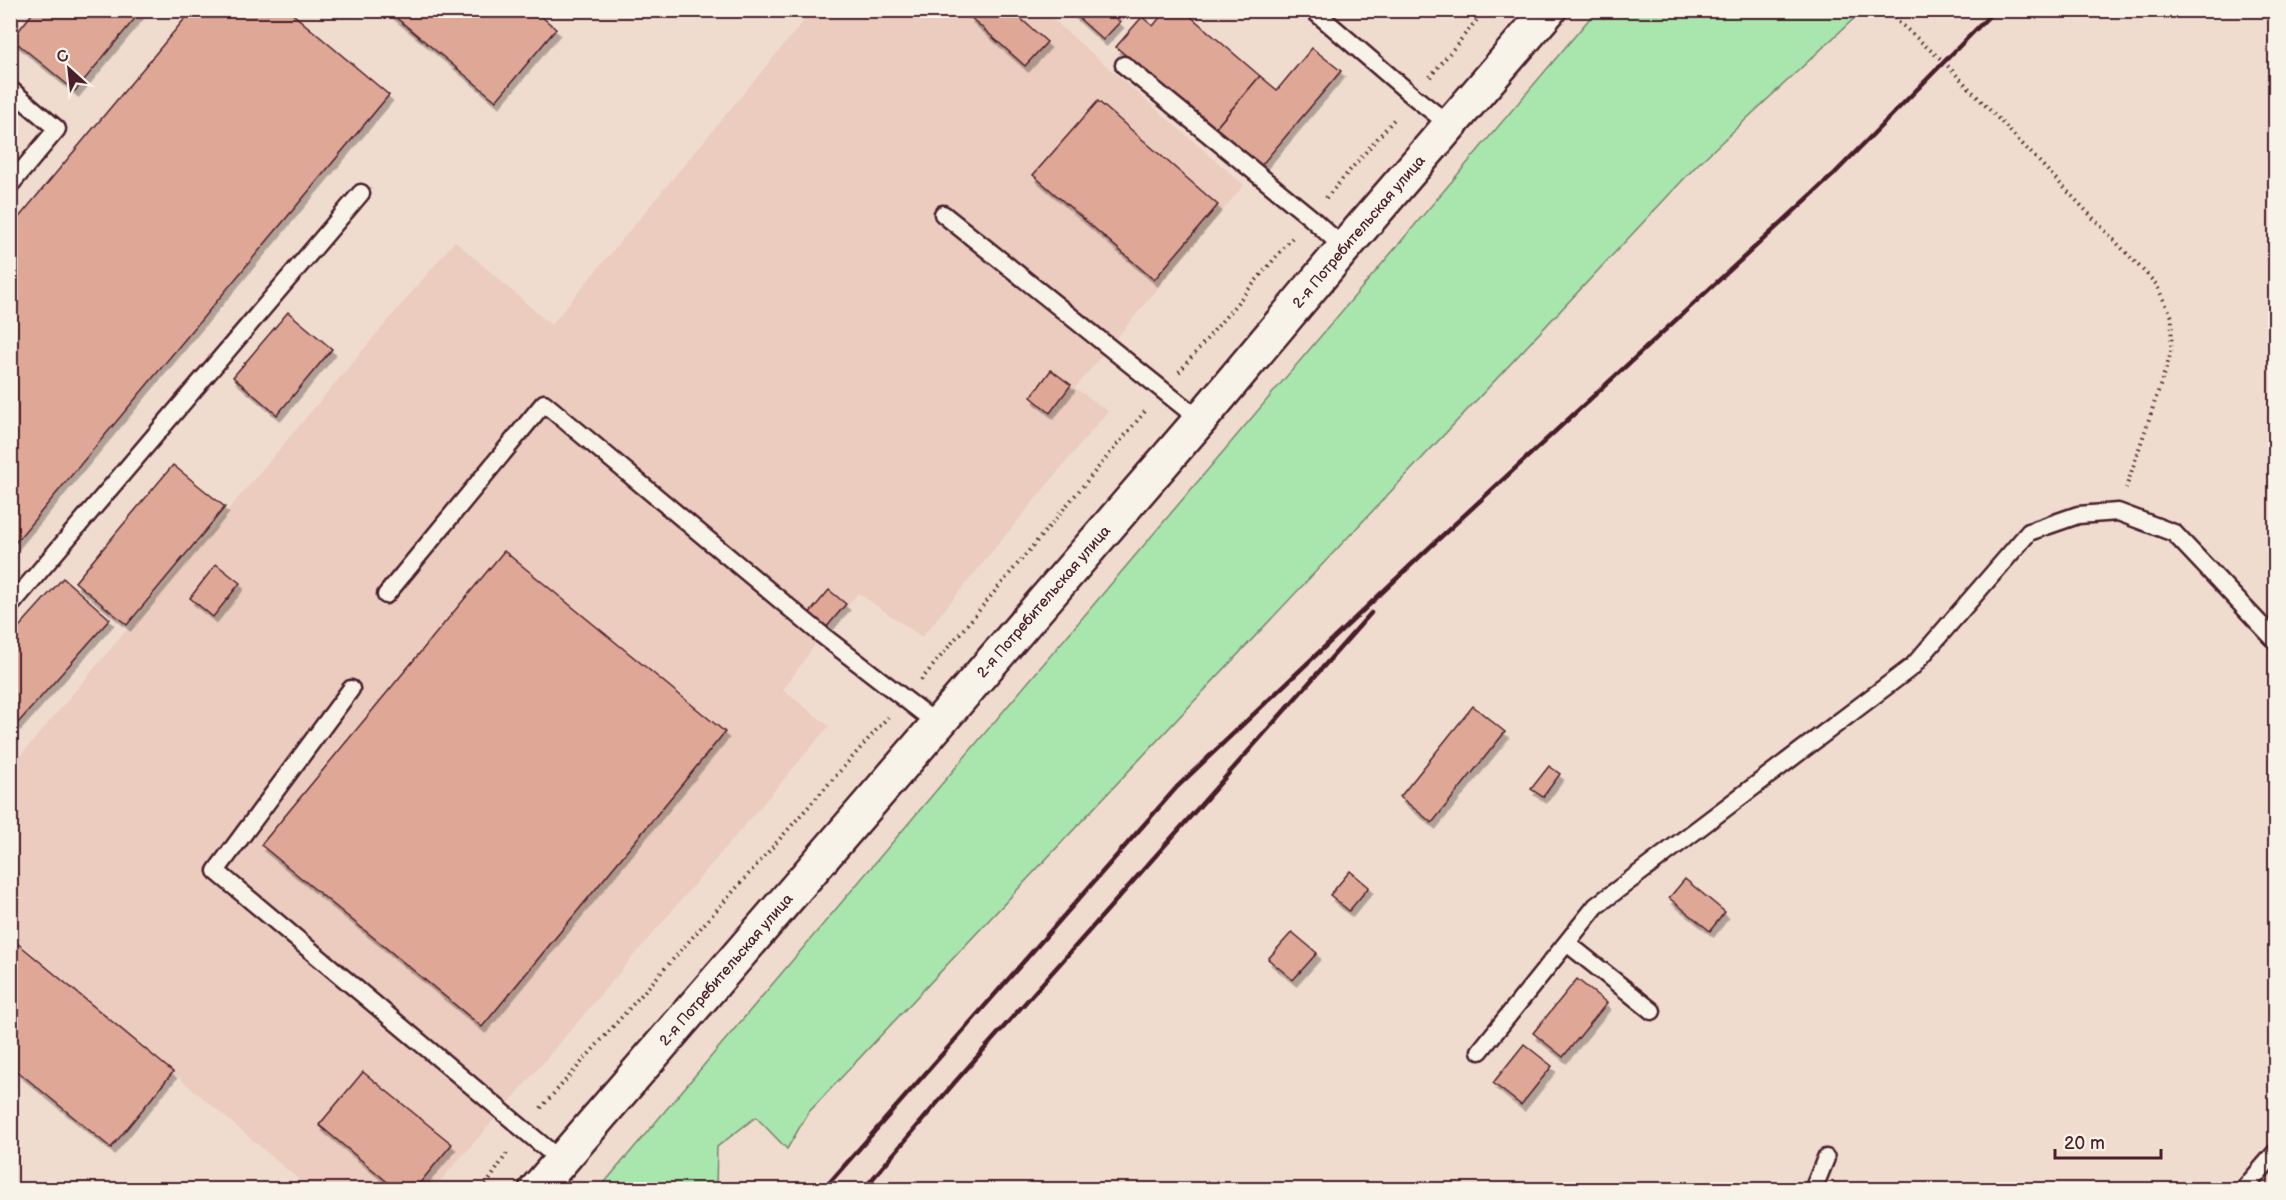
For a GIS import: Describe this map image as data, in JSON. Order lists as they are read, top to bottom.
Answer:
{
  "streets": {
    "street": ["2-я Потребительская улица"]
  },
  "scale_bar": "20 m",
  "north": "top left"
}
